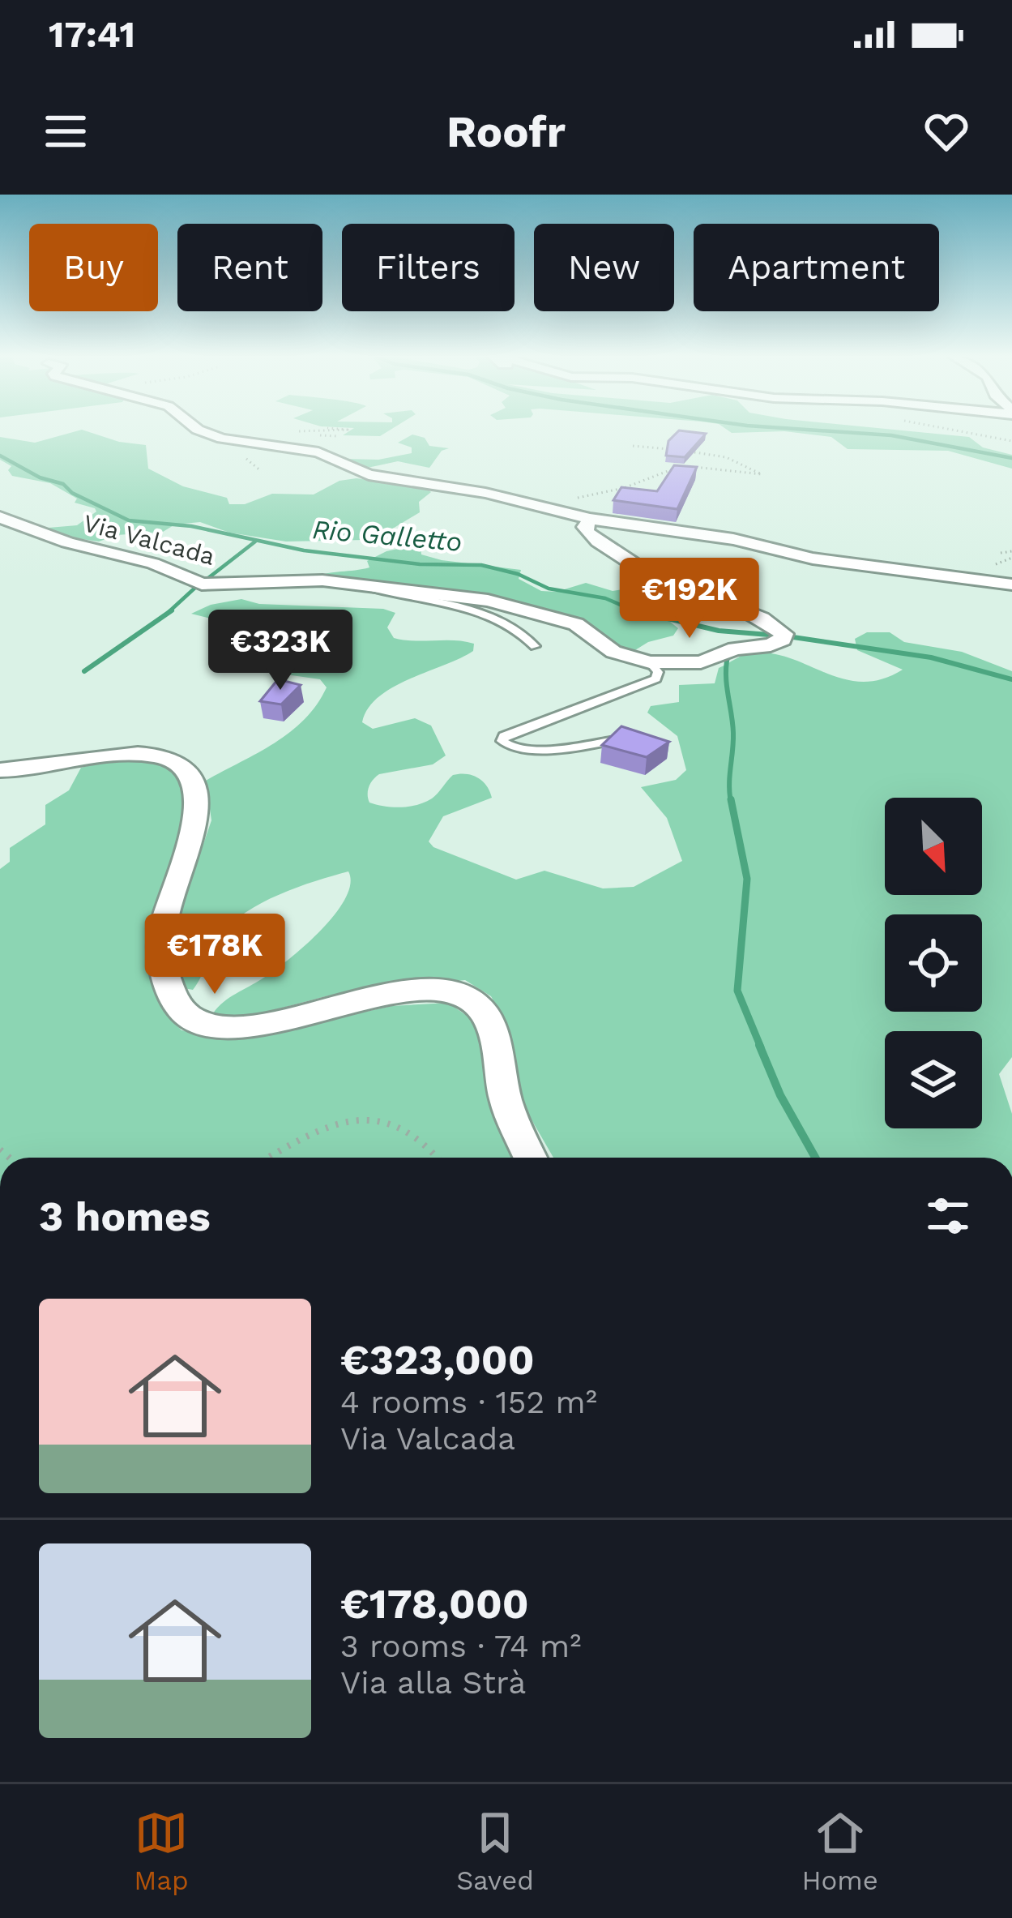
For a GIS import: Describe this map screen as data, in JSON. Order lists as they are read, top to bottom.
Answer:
{
  "streets": {
    "street": ["Via Valcada"]
  },
  "water": ["Rio Galletto"],
  "north": "bottom right",
  "page": {
    "status": "17:41",
    "header": "Roofr",
    "chip": [
      "Buy",
      "Rent",
      "Filters",
      "New",
      "Apartment"
    ],
    "price": ["€192K", "€323K", "€178K"],
    "heading": "3 homes",
    "list": [
      {
        "name": "€323,000",
        "note": "4 rooms · 152 m² · Via Valcada"
      },
      {
        "name": "€178,000",
        "note": "3 rooms · 74 m² · Via alla Strà"
      }
    ],
    "tabs": ["Map", "Saved", "Home"]
  }
}
